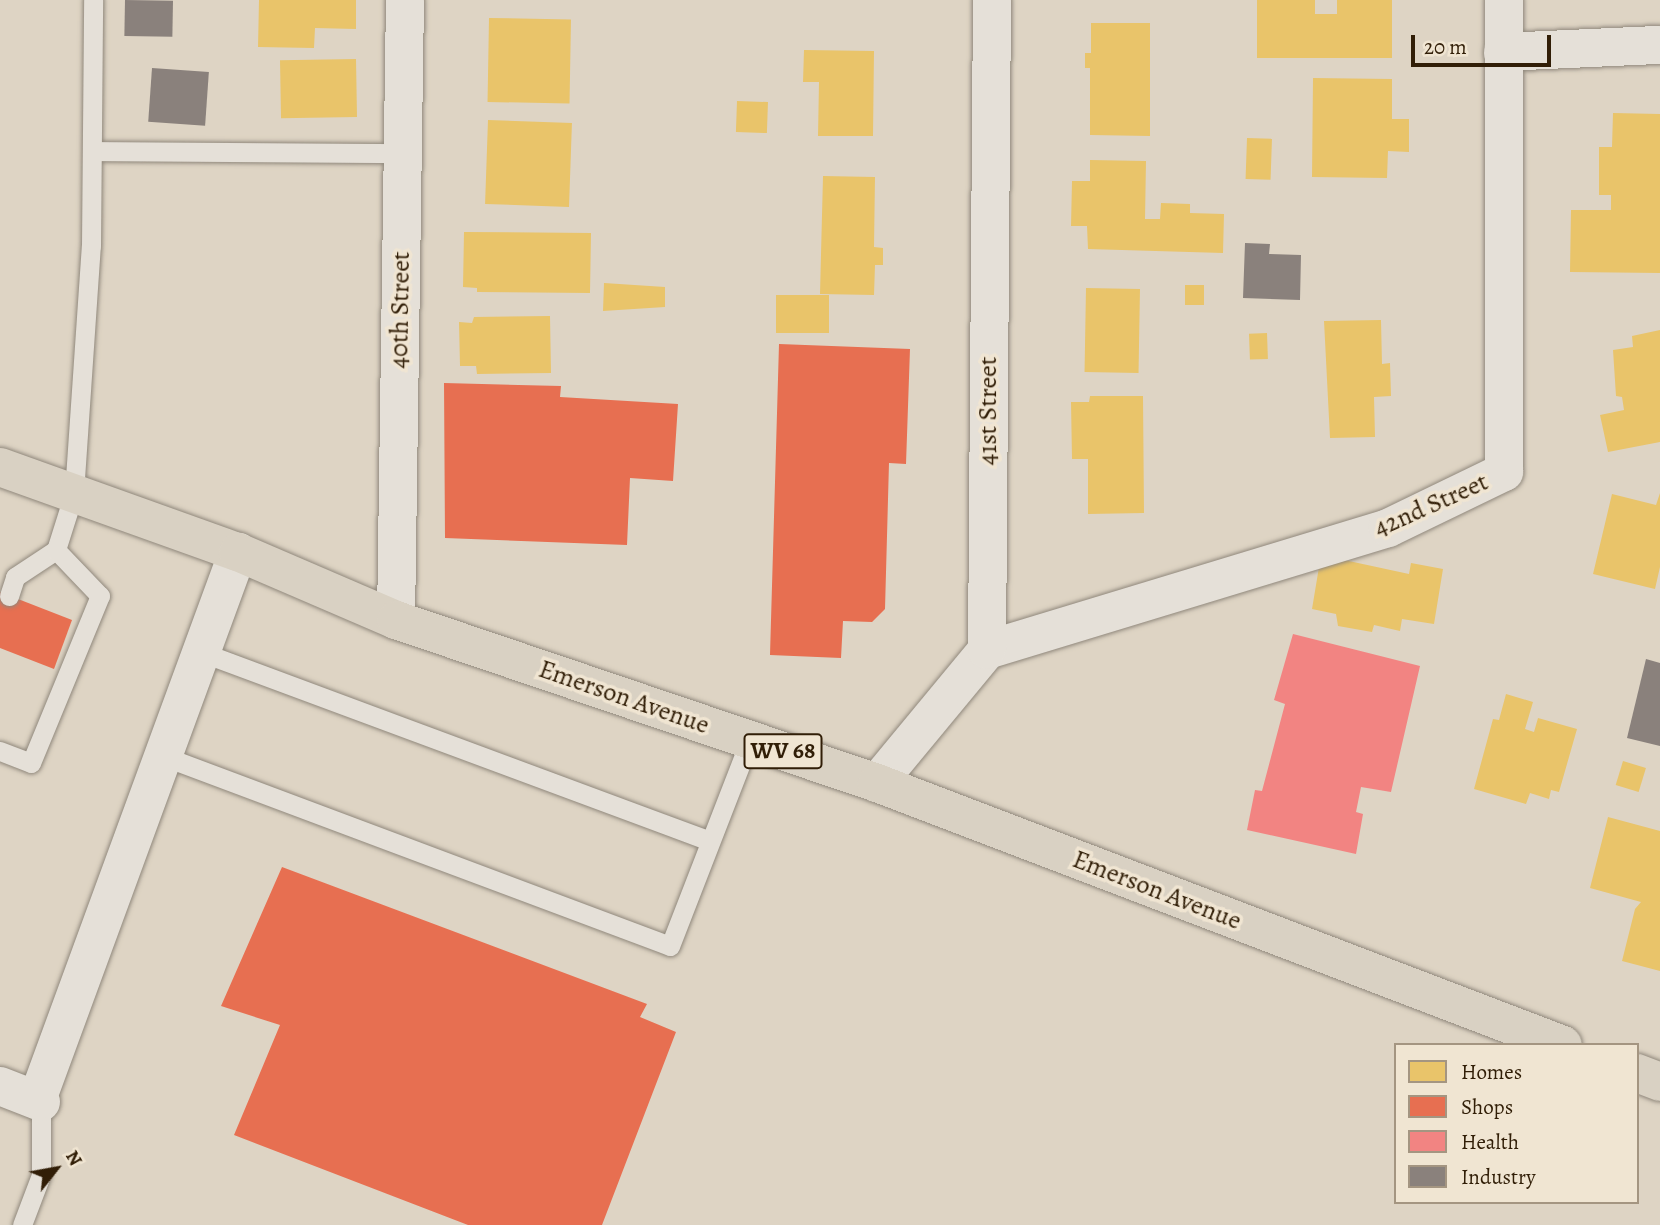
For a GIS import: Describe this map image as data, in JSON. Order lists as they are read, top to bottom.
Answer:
{
  "streets": {
    "main road": ["Emerson Avenue", "WV 68"],
    "street": ["40th Street", "41st Street", "42nd Street"]
  },
  "crossings": [
    ["40th Street", "Emerson Avenue"],
    ["41st Street", "42nd Street"]
  ],
  "legend": [
    "Homes",
    "Shops",
    "Health",
    "Industry"
  ],
  "scale_bar": "20 m",
  "north": "top right"
}
